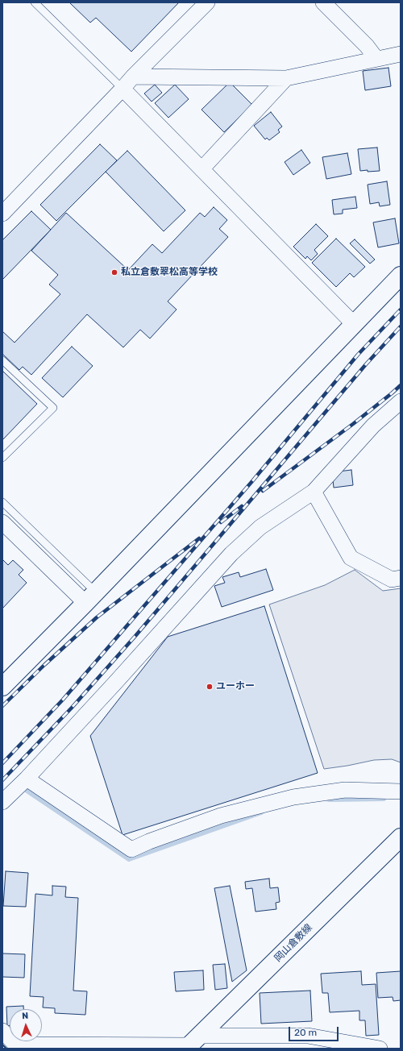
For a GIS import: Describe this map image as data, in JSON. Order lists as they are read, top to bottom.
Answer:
{
  "streets": {
    "street": ["岡山倉敷線"]
  },
  "places": ["私立倉敷翠松高等学校", "ユーホー"],
  "scale_bar": "20 m",
  "north": "top"
}
